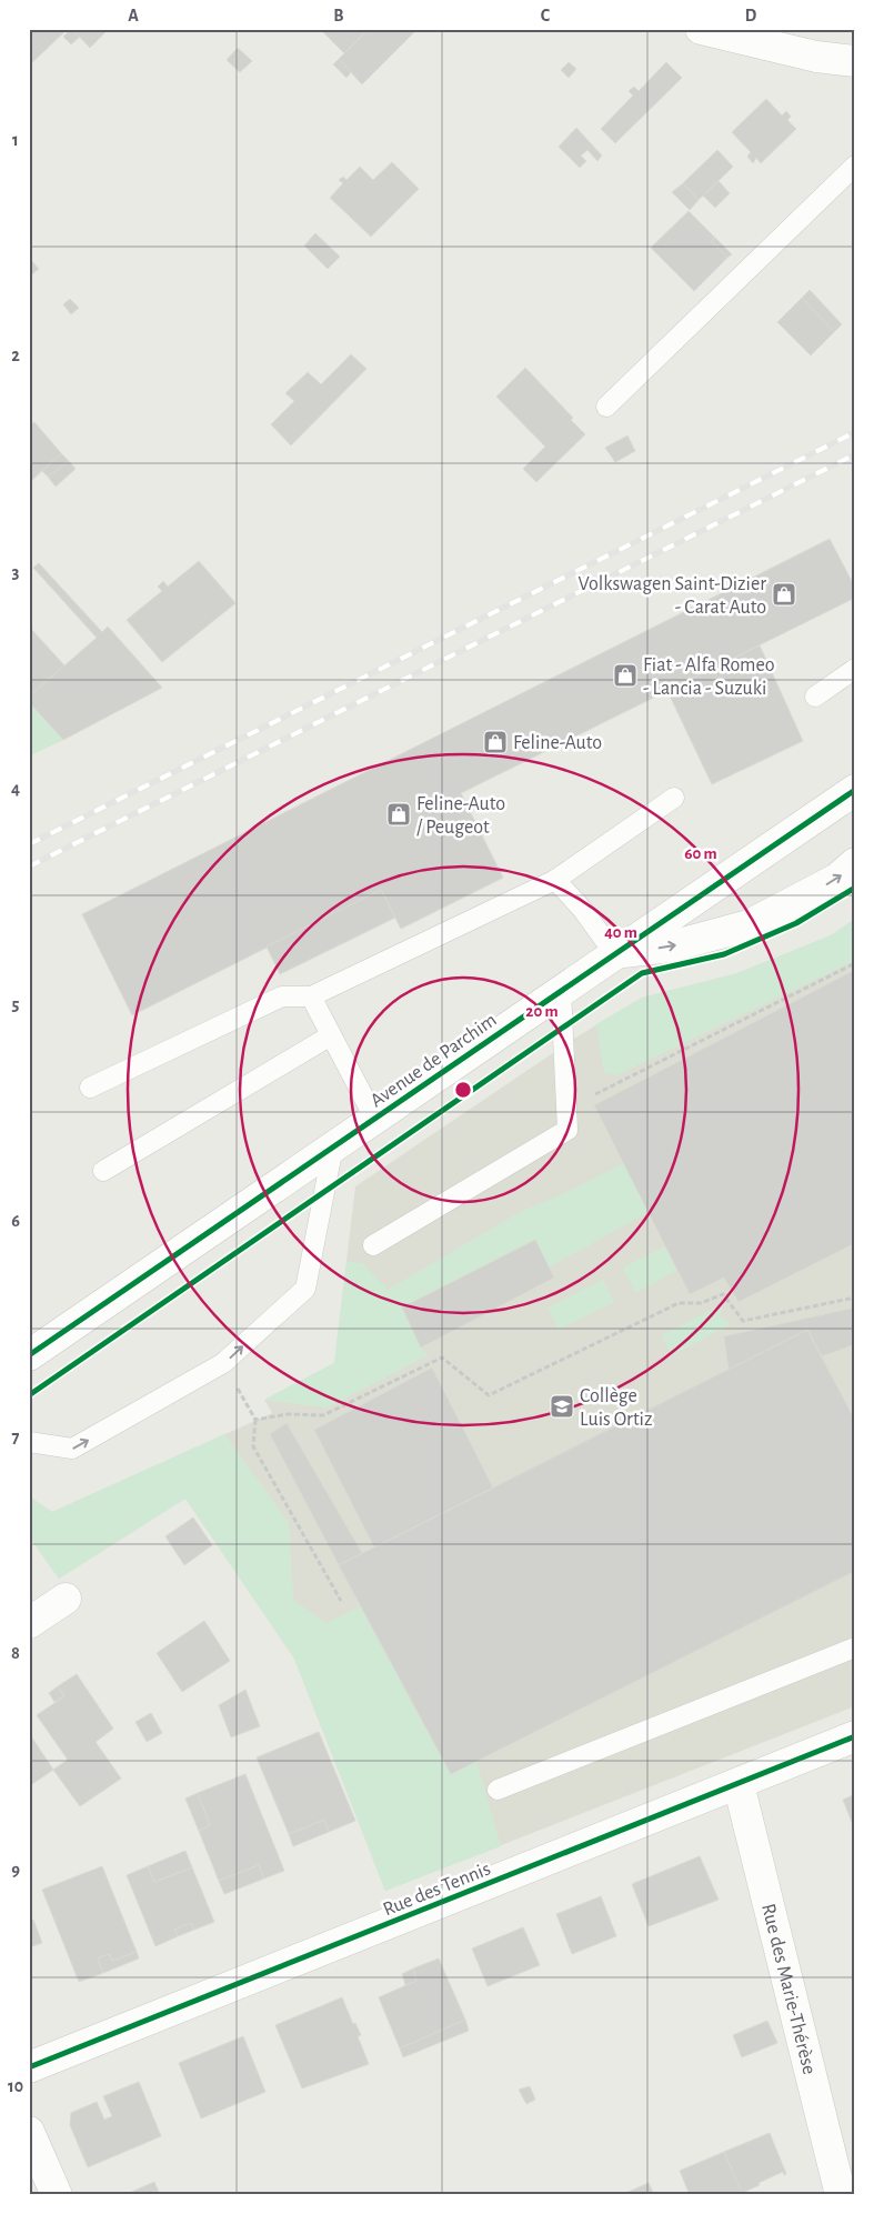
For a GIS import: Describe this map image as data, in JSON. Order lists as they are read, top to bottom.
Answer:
{
  "streets": {
    "street": ["Avenue de Parchim", "Rue des Tennis", "Rue des Marie-Thérèse"]
  },
  "crossings": [
    ["Rue des Tennis", "Rue des Marie-Thérèse"]
  ],
  "places": {
    "shop": [
      "Volkswagen Saint-Dizier - Carat Auto",
      "Fiat - Alfa Romeo - Lancia - Suzuki",
      "Feline-Auto",
      "Feline-Auto / Peugeot"
    ],
    "school or university": ["Collège Luis Ortiz"]
  },
  "grid": {
    "columns": [
      "A",
      "B",
      "C",
      "D"
    ],
    "rows": [
      "1",
      "2",
      "3",
      "4",
      "5",
      "6",
      "7",
      "8",
      "9",
      "10"
    ]
  },
  "rings": ["60 m", "40 m", "20 m"]
}
